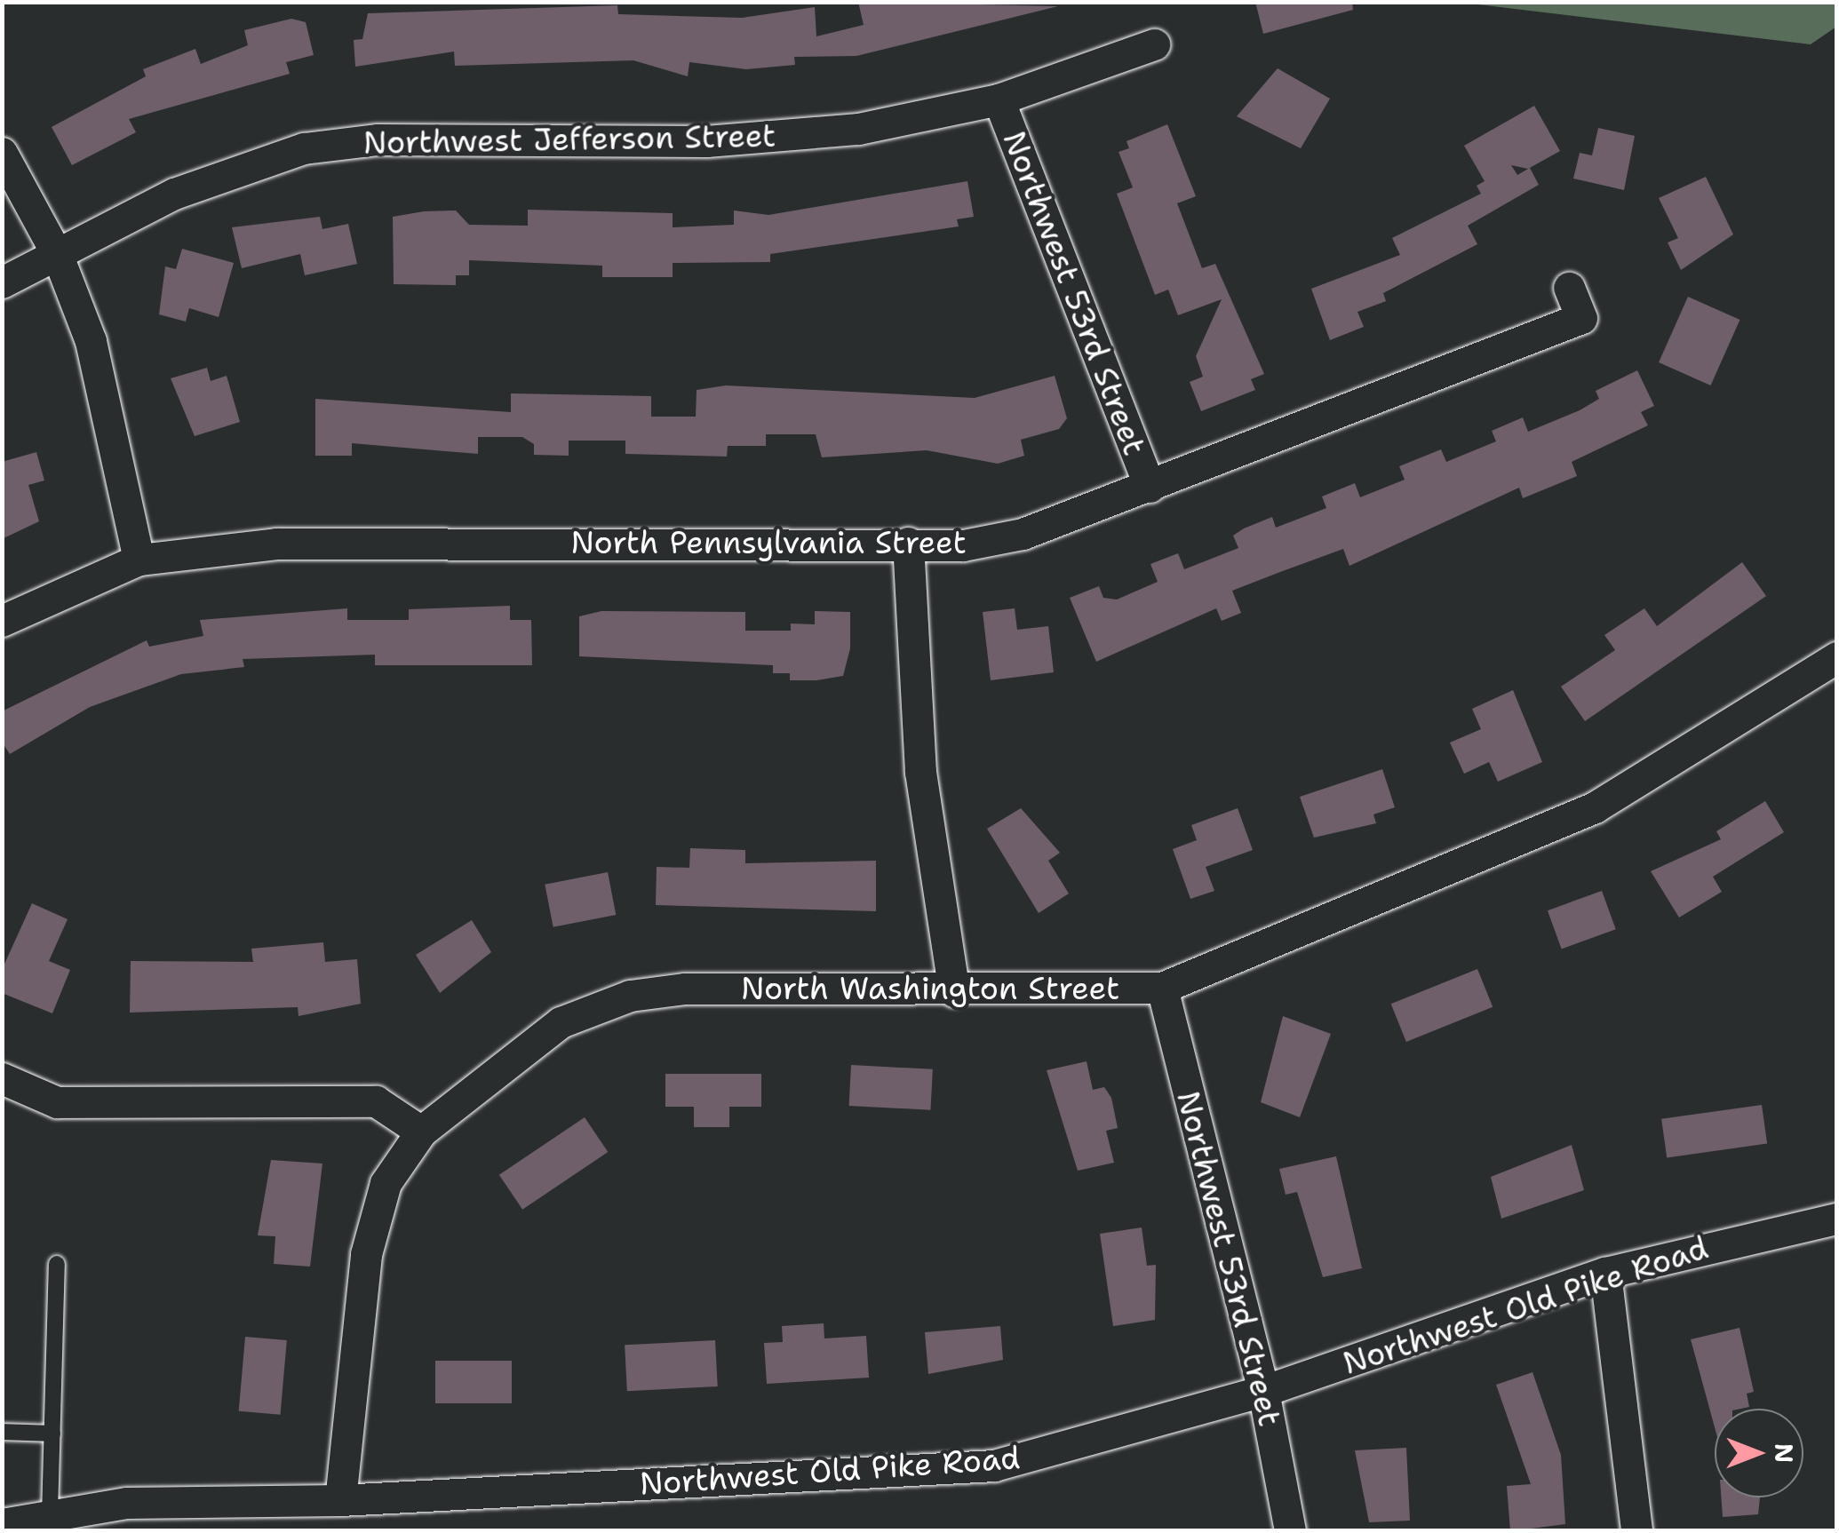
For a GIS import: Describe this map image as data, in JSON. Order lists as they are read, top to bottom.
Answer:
{
  "streets": {
    "street": [
      "Northwest Jefferson Street",
      "Northwest 53rd Street",
      "North Pennsylvania Street",
      "North Washington Street",
      "Northwest Old Pike Road"
    ]
  },
  "crossings": [
    ["Northwest Jefferson Street", "Northwest 53rd Street"],
    ["Northwest 53rd Street", "North Pennsylvania Street"],
    ["Northwest 53rd Street", "North Washington Street"],
    ["Northwest 53rd Street", "Northwest Old Pike Road"],
    ["North Washington Street", "Northwest Old Pike Road"]
  ],
  "north": "right"
}
